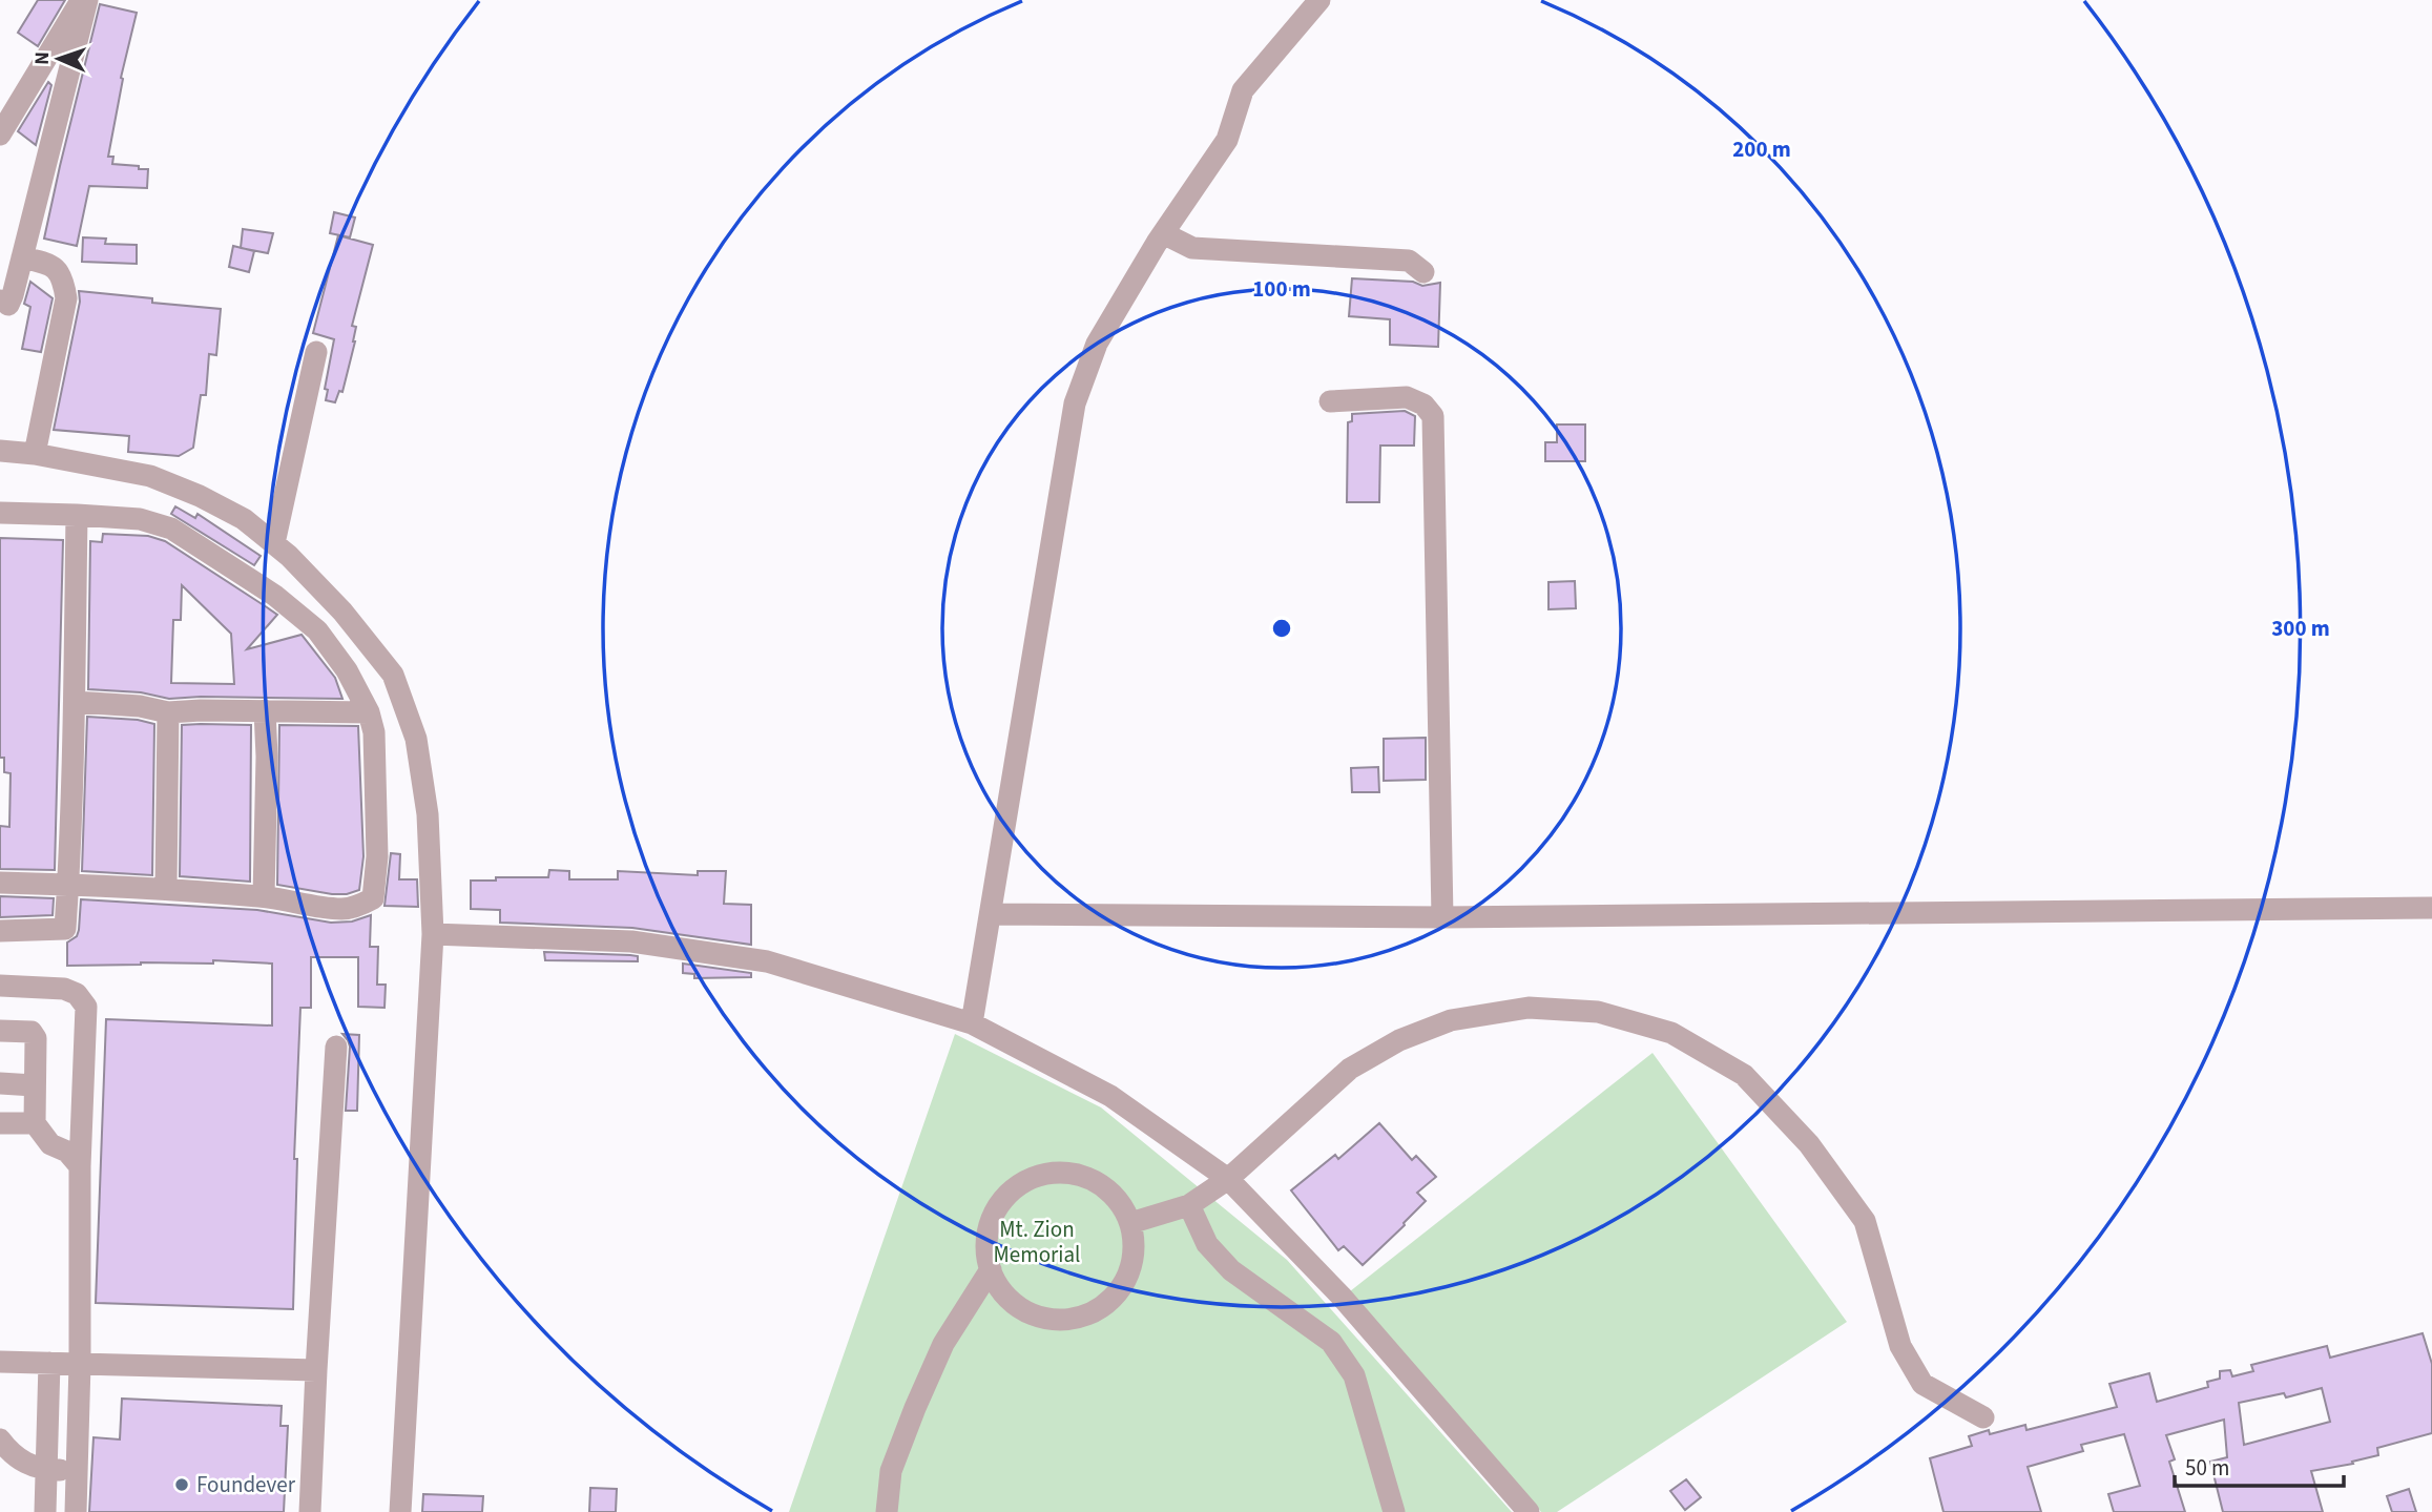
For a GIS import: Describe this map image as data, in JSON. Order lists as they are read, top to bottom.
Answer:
{
  "parks": ["Mt. Zion Memorial"],
  "places": ["Foundever"],
  "scale_bar": "50 m",
  "north": "left",
  "rings": ["200 m", "100 m", "300 m"]
}
